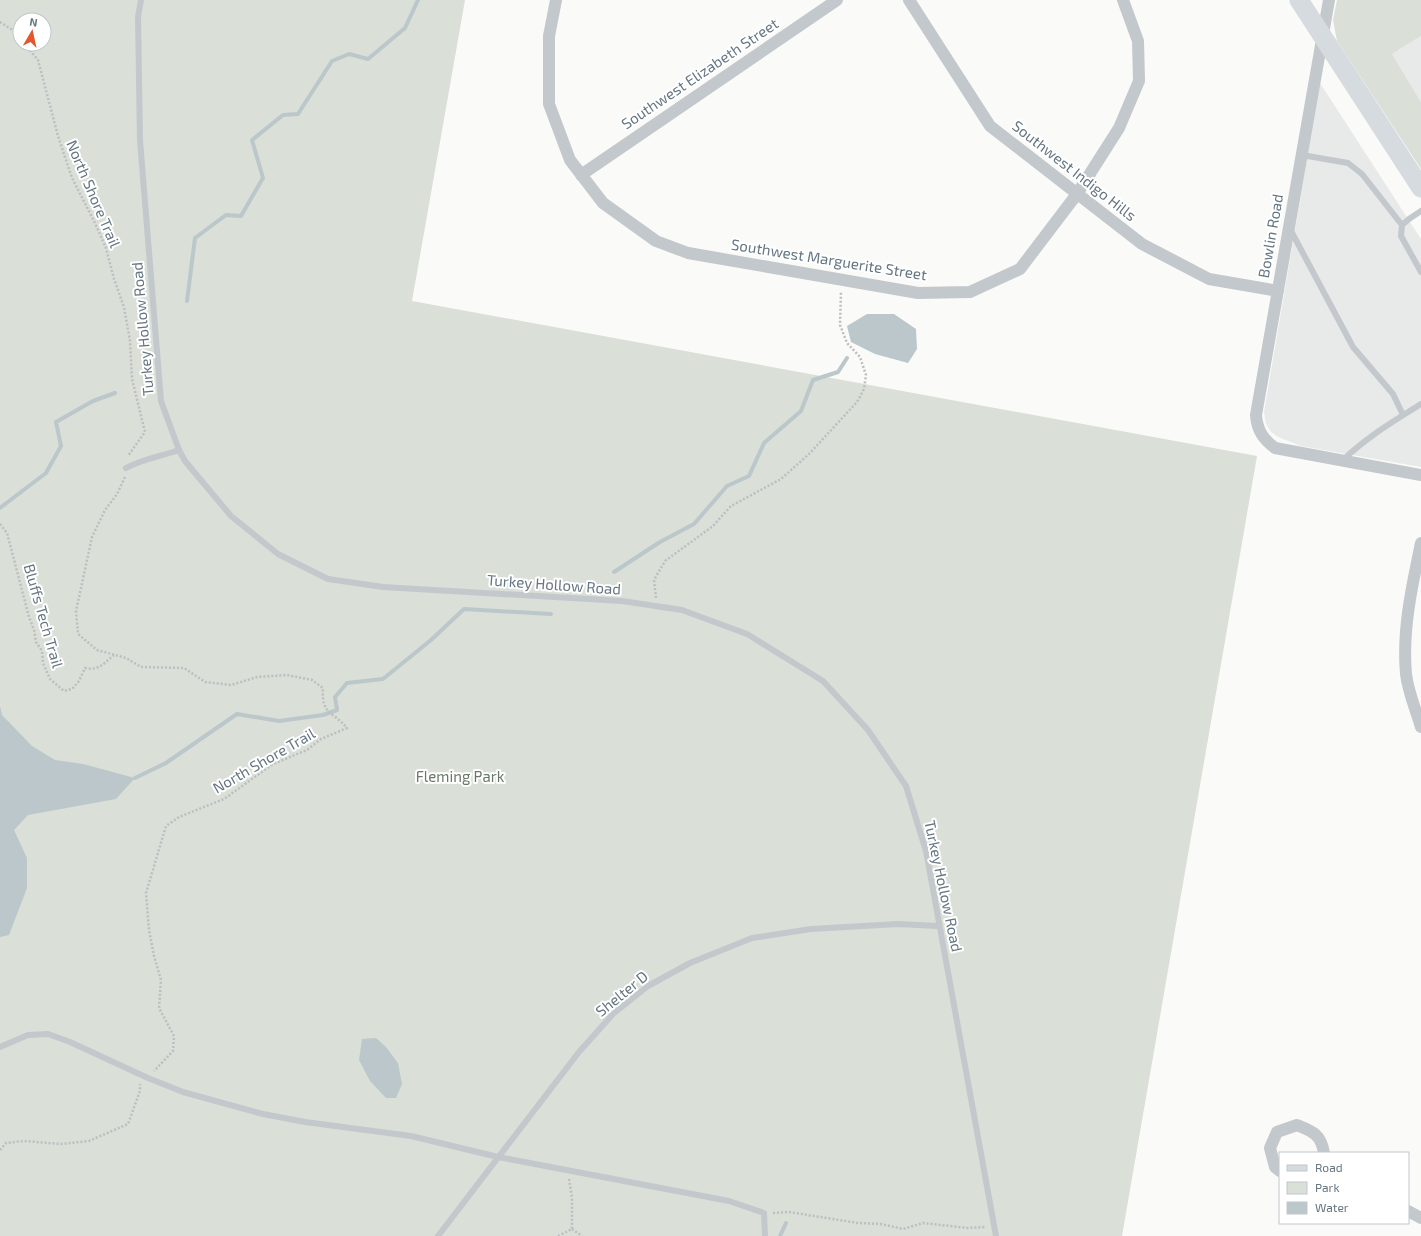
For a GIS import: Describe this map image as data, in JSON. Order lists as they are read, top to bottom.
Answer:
{
  "streets": {
    "street": [
      "Southwest Elizabeth Street",
      "Southwest Indigo Hills",
      "Bowlin Road",
      "Southwest Marguerite Street"
    ],
    "lane": ["Turkey Hollow Road", "Shelter D"],
    "path": ["North Shore Trail", "Bluffs Tech Trail"]
  },
  "crossings": [
    ["Southwest Elizabeth Street", "Southwest Marguerite Street"],
    ["Southwest Indigo Hills", "Bowlin Road"],
    ["Southwest Indigo Hills", "Southwest Marguerite Street"],
    ["North Shore Trail", "Bluffs Tech Trail"],
    ["Turkey Hollow Road", "Shelter D"]
  ],
  "parks": ["Fleming Park"],
  "legend": ["Road", "Park", "Water"],
  "north": "top"
}
